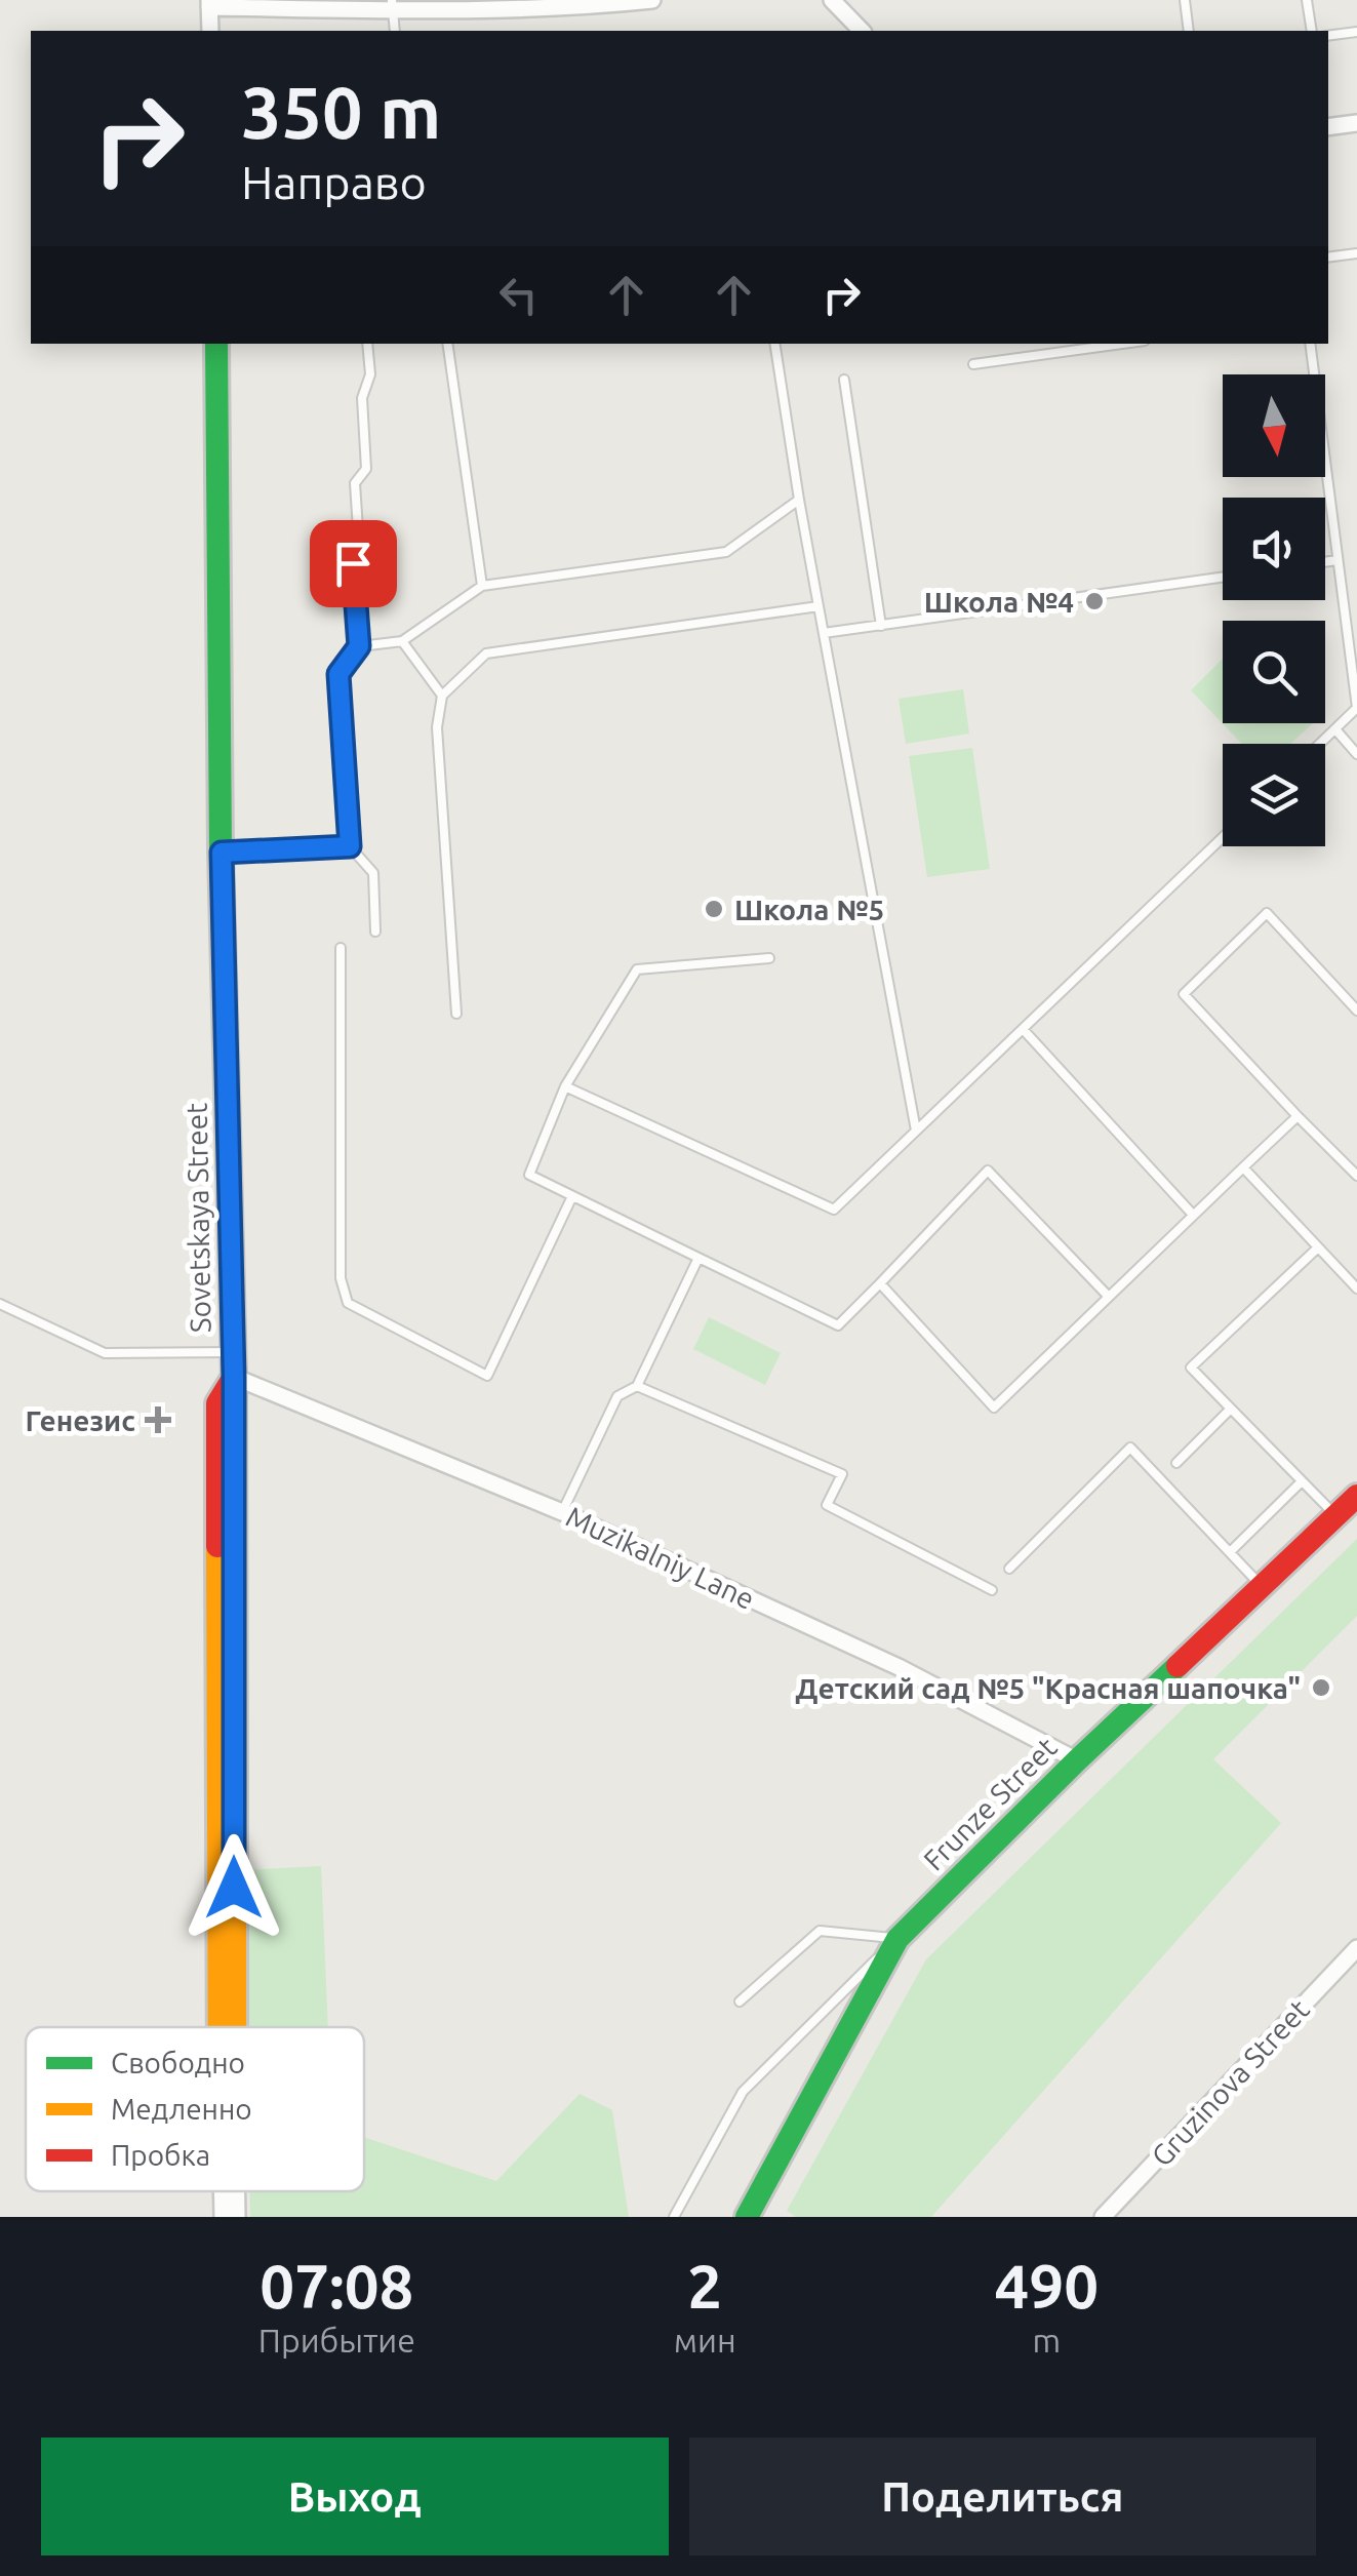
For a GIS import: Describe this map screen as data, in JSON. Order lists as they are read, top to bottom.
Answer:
{
  "streets": {
    "street": [
      "Sovetskaya Street",
      "Muzikalniy Lane",
      "Frunze Street",
      "Gruzinova Street"
    ]
  },
  "crossings": [
    ["Sovetskaya Street", "Muzikalniy Lane"],
    ["Muzikalniy Lane", "Frunze Street"]
  ],
  "places": {
    "other": ["Школа №4", "Школа №5", "Детский сад №5 \"Красная шапочка\""],
    "health": ["Генезис"]
  },
  "legend": ["Свободно", "Медленно", "Пробка"],
  "north": "bottom",
  "page": {
    "turn": ["350 m", "Направо"],
    "eta": [
      "07:08",
      "Прибытие",
      "2",
      "мин",
      "490",
      "m"
    ],
    "buttons": ["Выход", "Поделиться"]
  }
}
